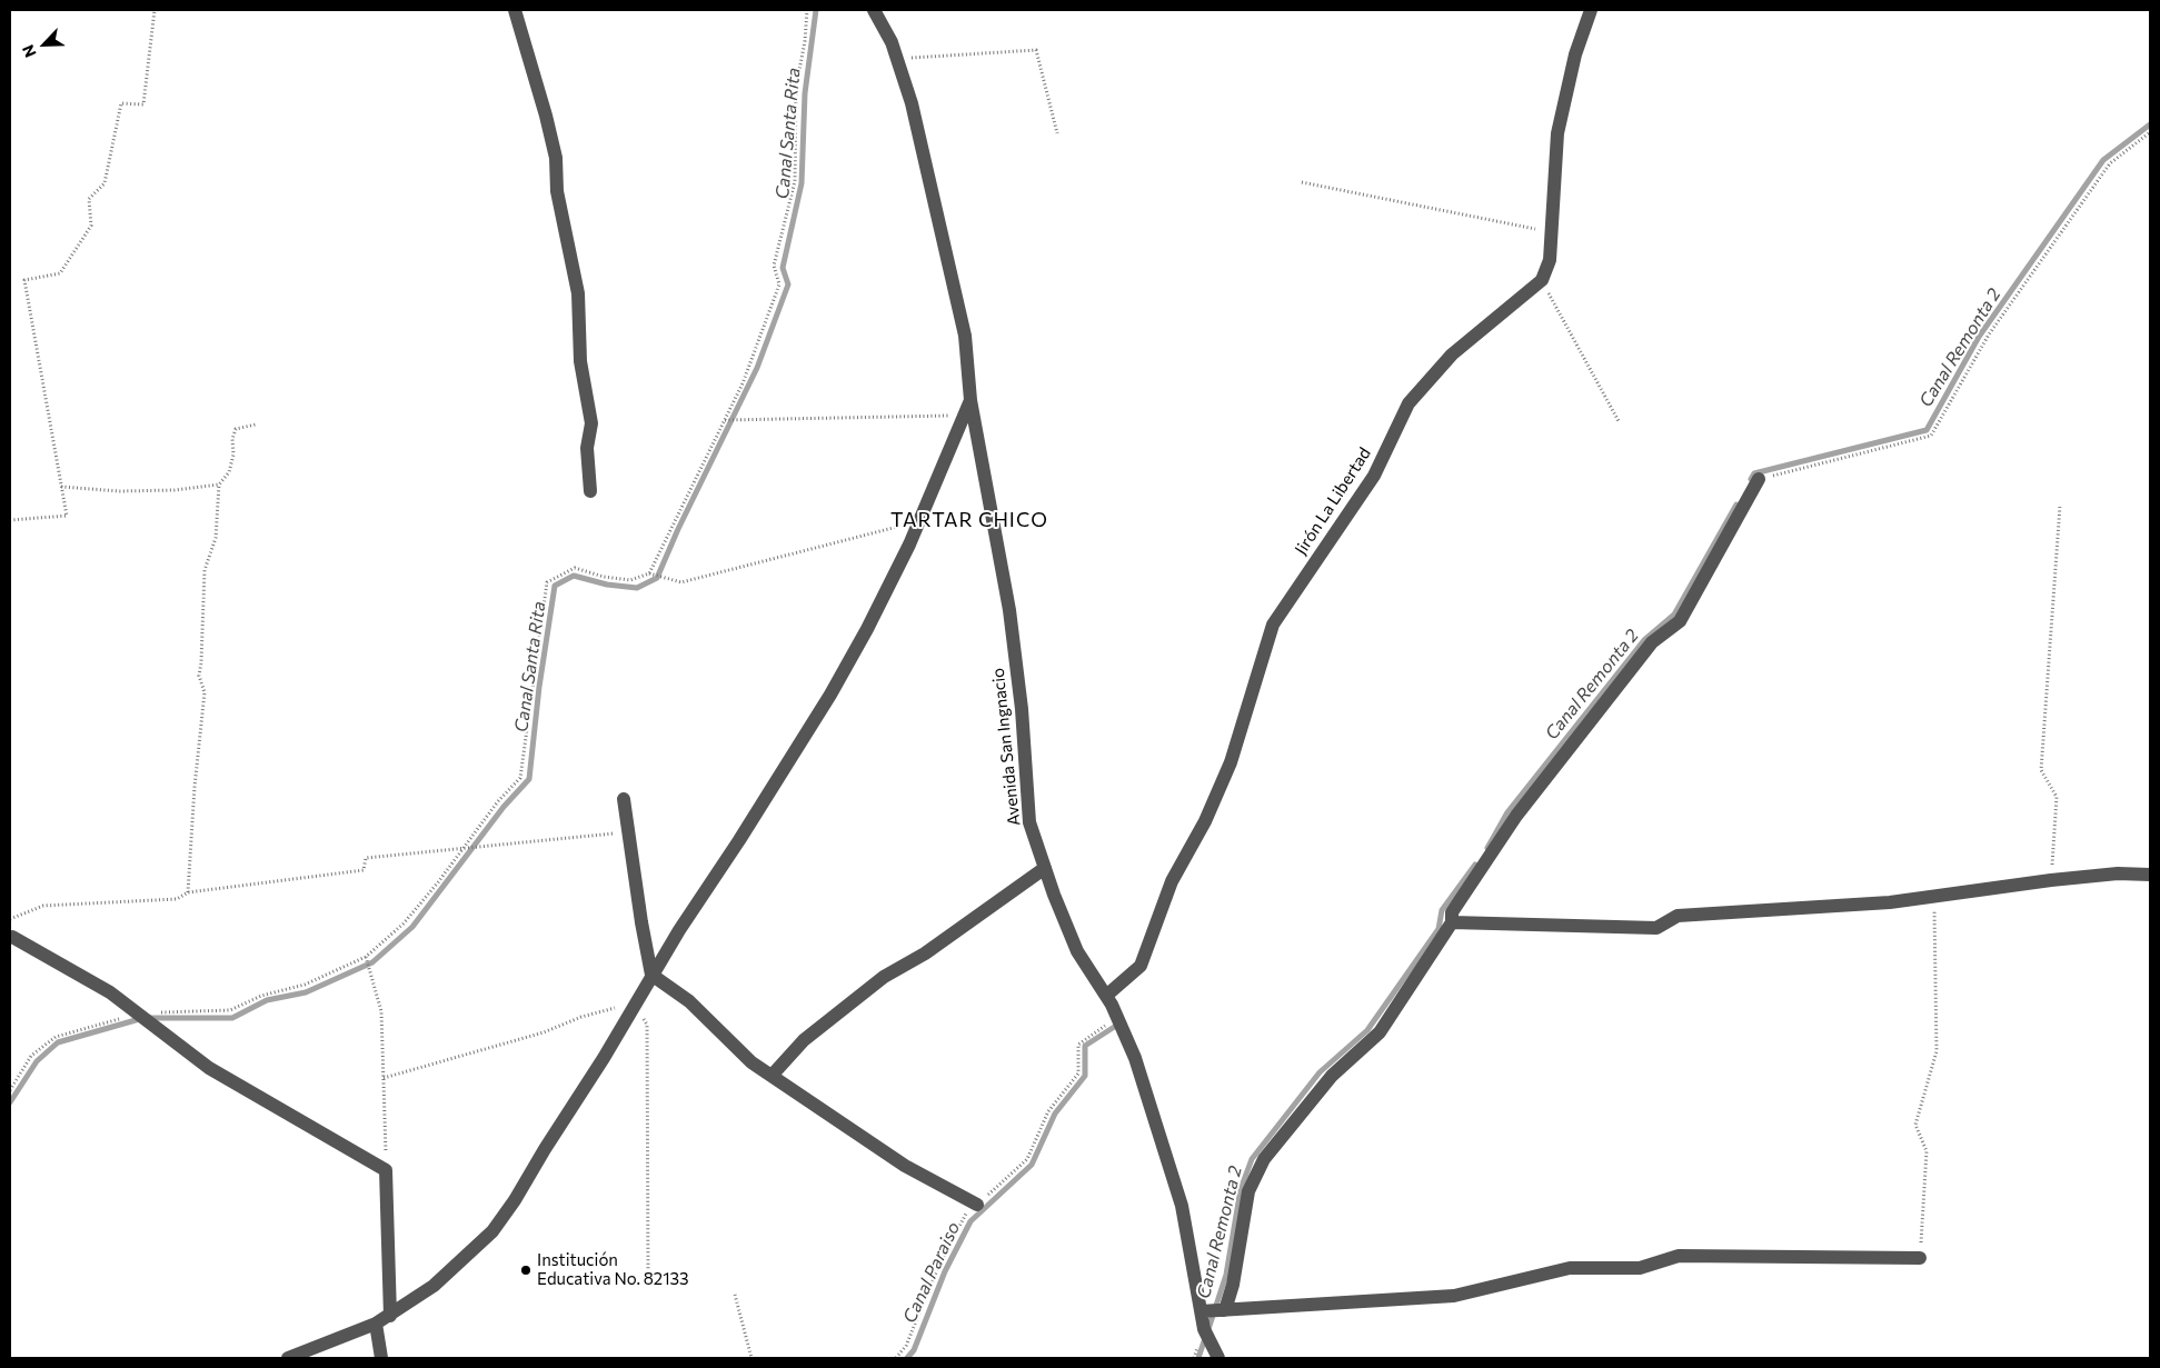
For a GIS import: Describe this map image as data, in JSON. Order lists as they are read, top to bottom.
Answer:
{
  "streets": {
    "street": ["Jirón La Libertad", "Avenida San Ingnacio"]
  },
  "crossings": [
    ["Jirón La Libertad", "Avenida San Ingnacio"]
  ],
  "districts": ["TARTAR CHICO"],
  "water": ["Canal Santa Rita", "Canal Remonta 2", "Canal Paraiso"],
  "places": ["Institución Educativa No. 82133"],
  "north": "bottom left"
}
